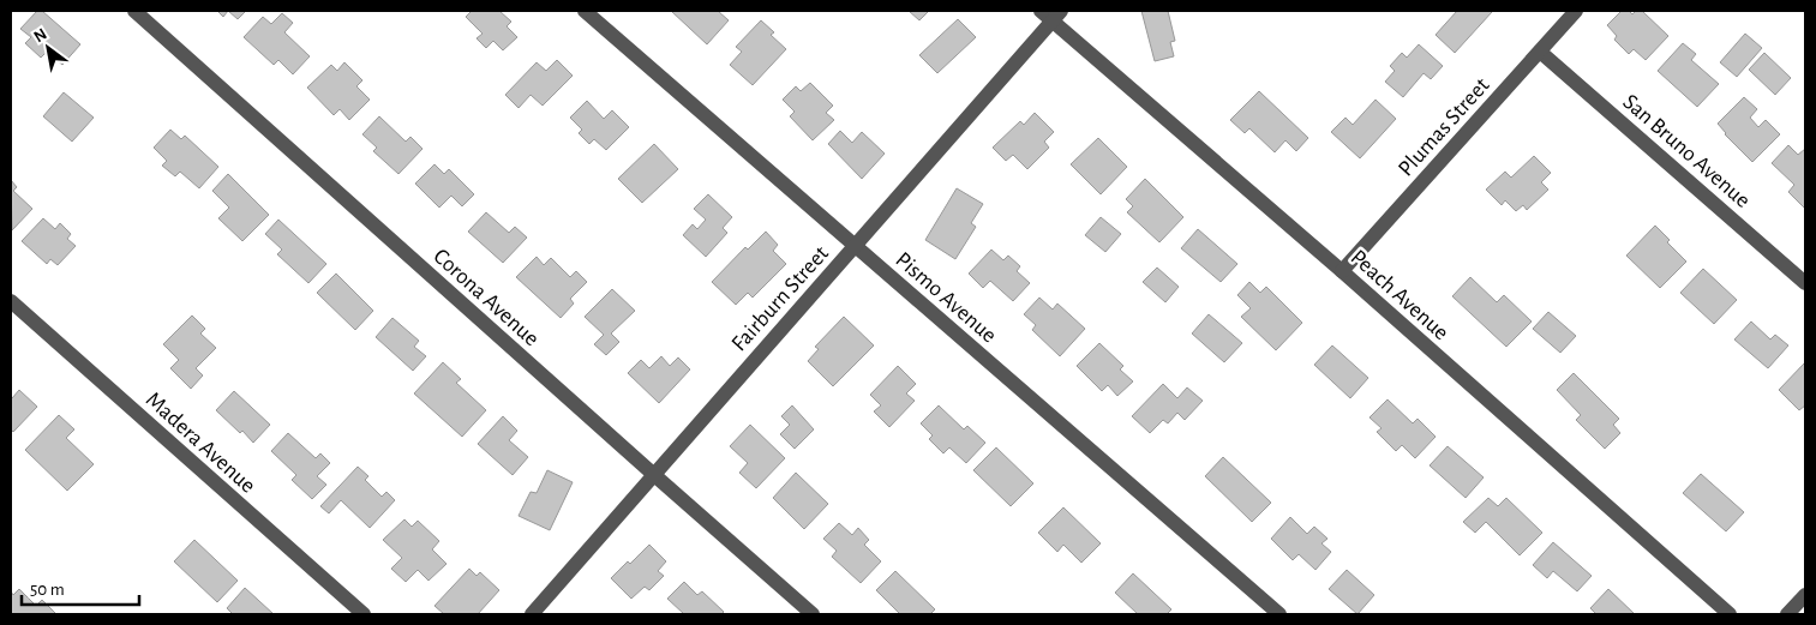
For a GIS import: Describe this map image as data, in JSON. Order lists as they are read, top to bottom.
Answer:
{
  "streets": {
    "street": [
      "Plumas Street",
      "San Bruno Avenue",
      "Peach Avenue",
      "Corona Avenue",
      "Pismo Avenue",
      "Fairburn Street",
      "Madera Avenue"
    ]
  },
  "crossings": [
    ["Plumas Street", "San Bruno Avenue"],
    ["Plumas Street", "Peach Avenue"],
    ["Peach Avenue", "Fairburn Street"],
    ["Corona Avenue", "Fairburn Street"],
    ["Pismo Avenue", "Fairburn Street"]
  ],
  "scale_bar": "50 m",
  "north": "top left"
}
